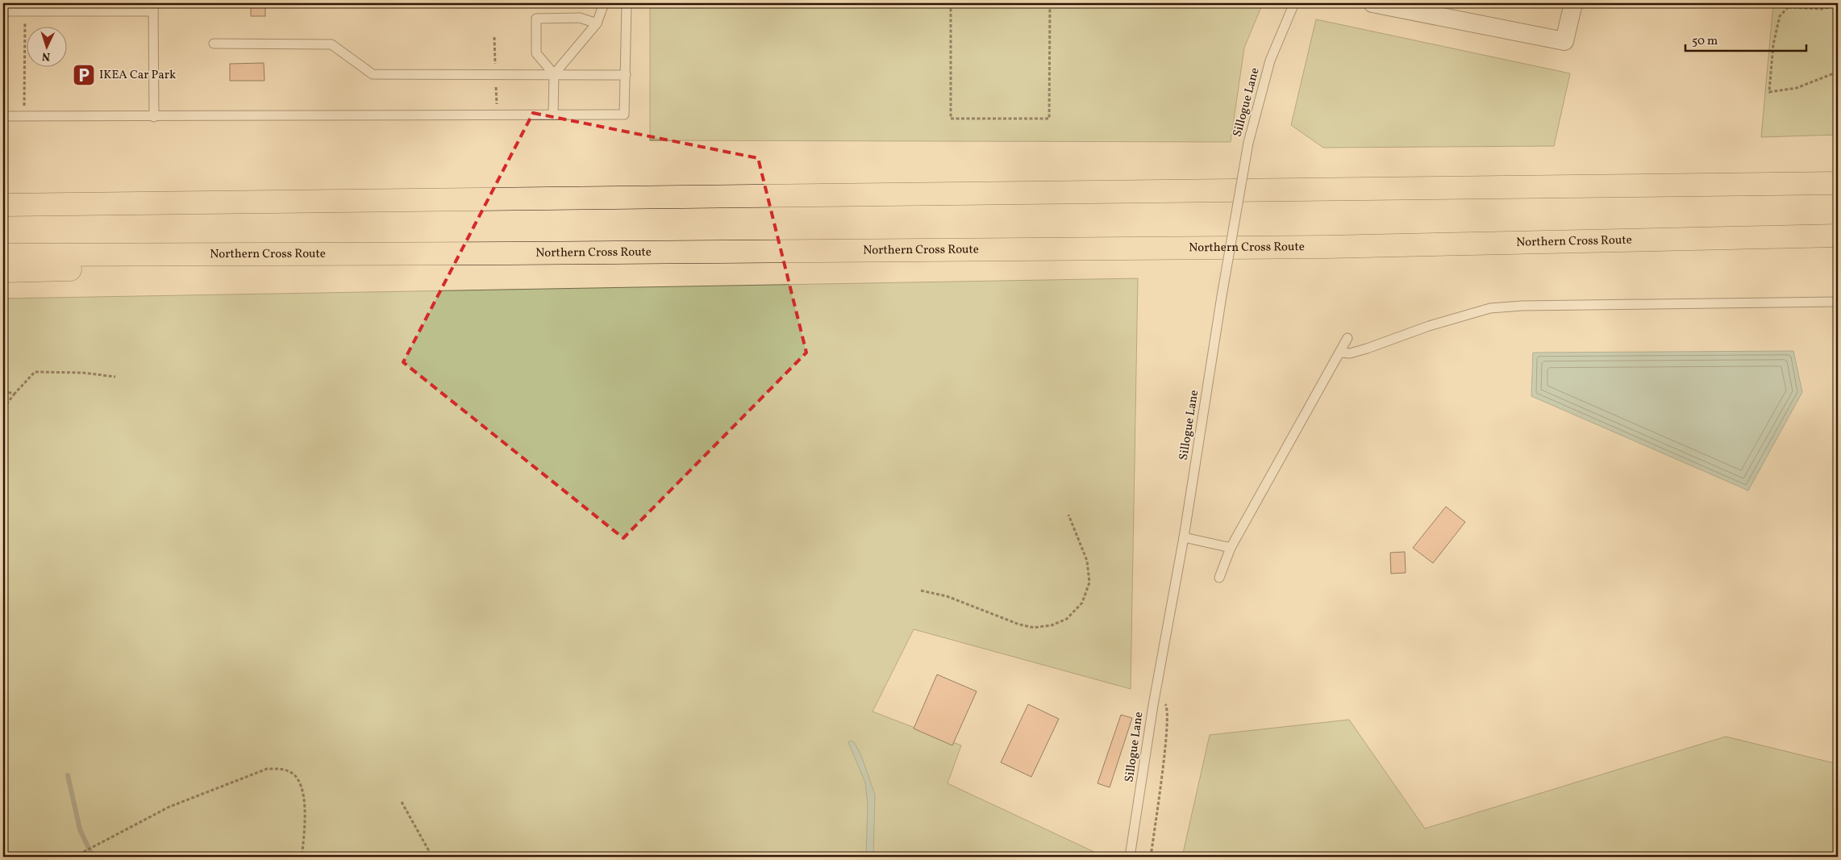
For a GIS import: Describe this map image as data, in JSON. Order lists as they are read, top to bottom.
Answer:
{
  "streets": {
    "highway": ["Northern Cross Route"],
    "lane": ["Sillogue Lane"]
  },
  "places": {
    "parking": ["IKEA Car Park"]
  },
  "scale_bar": "50 m",
  "north": "bottom"
}
